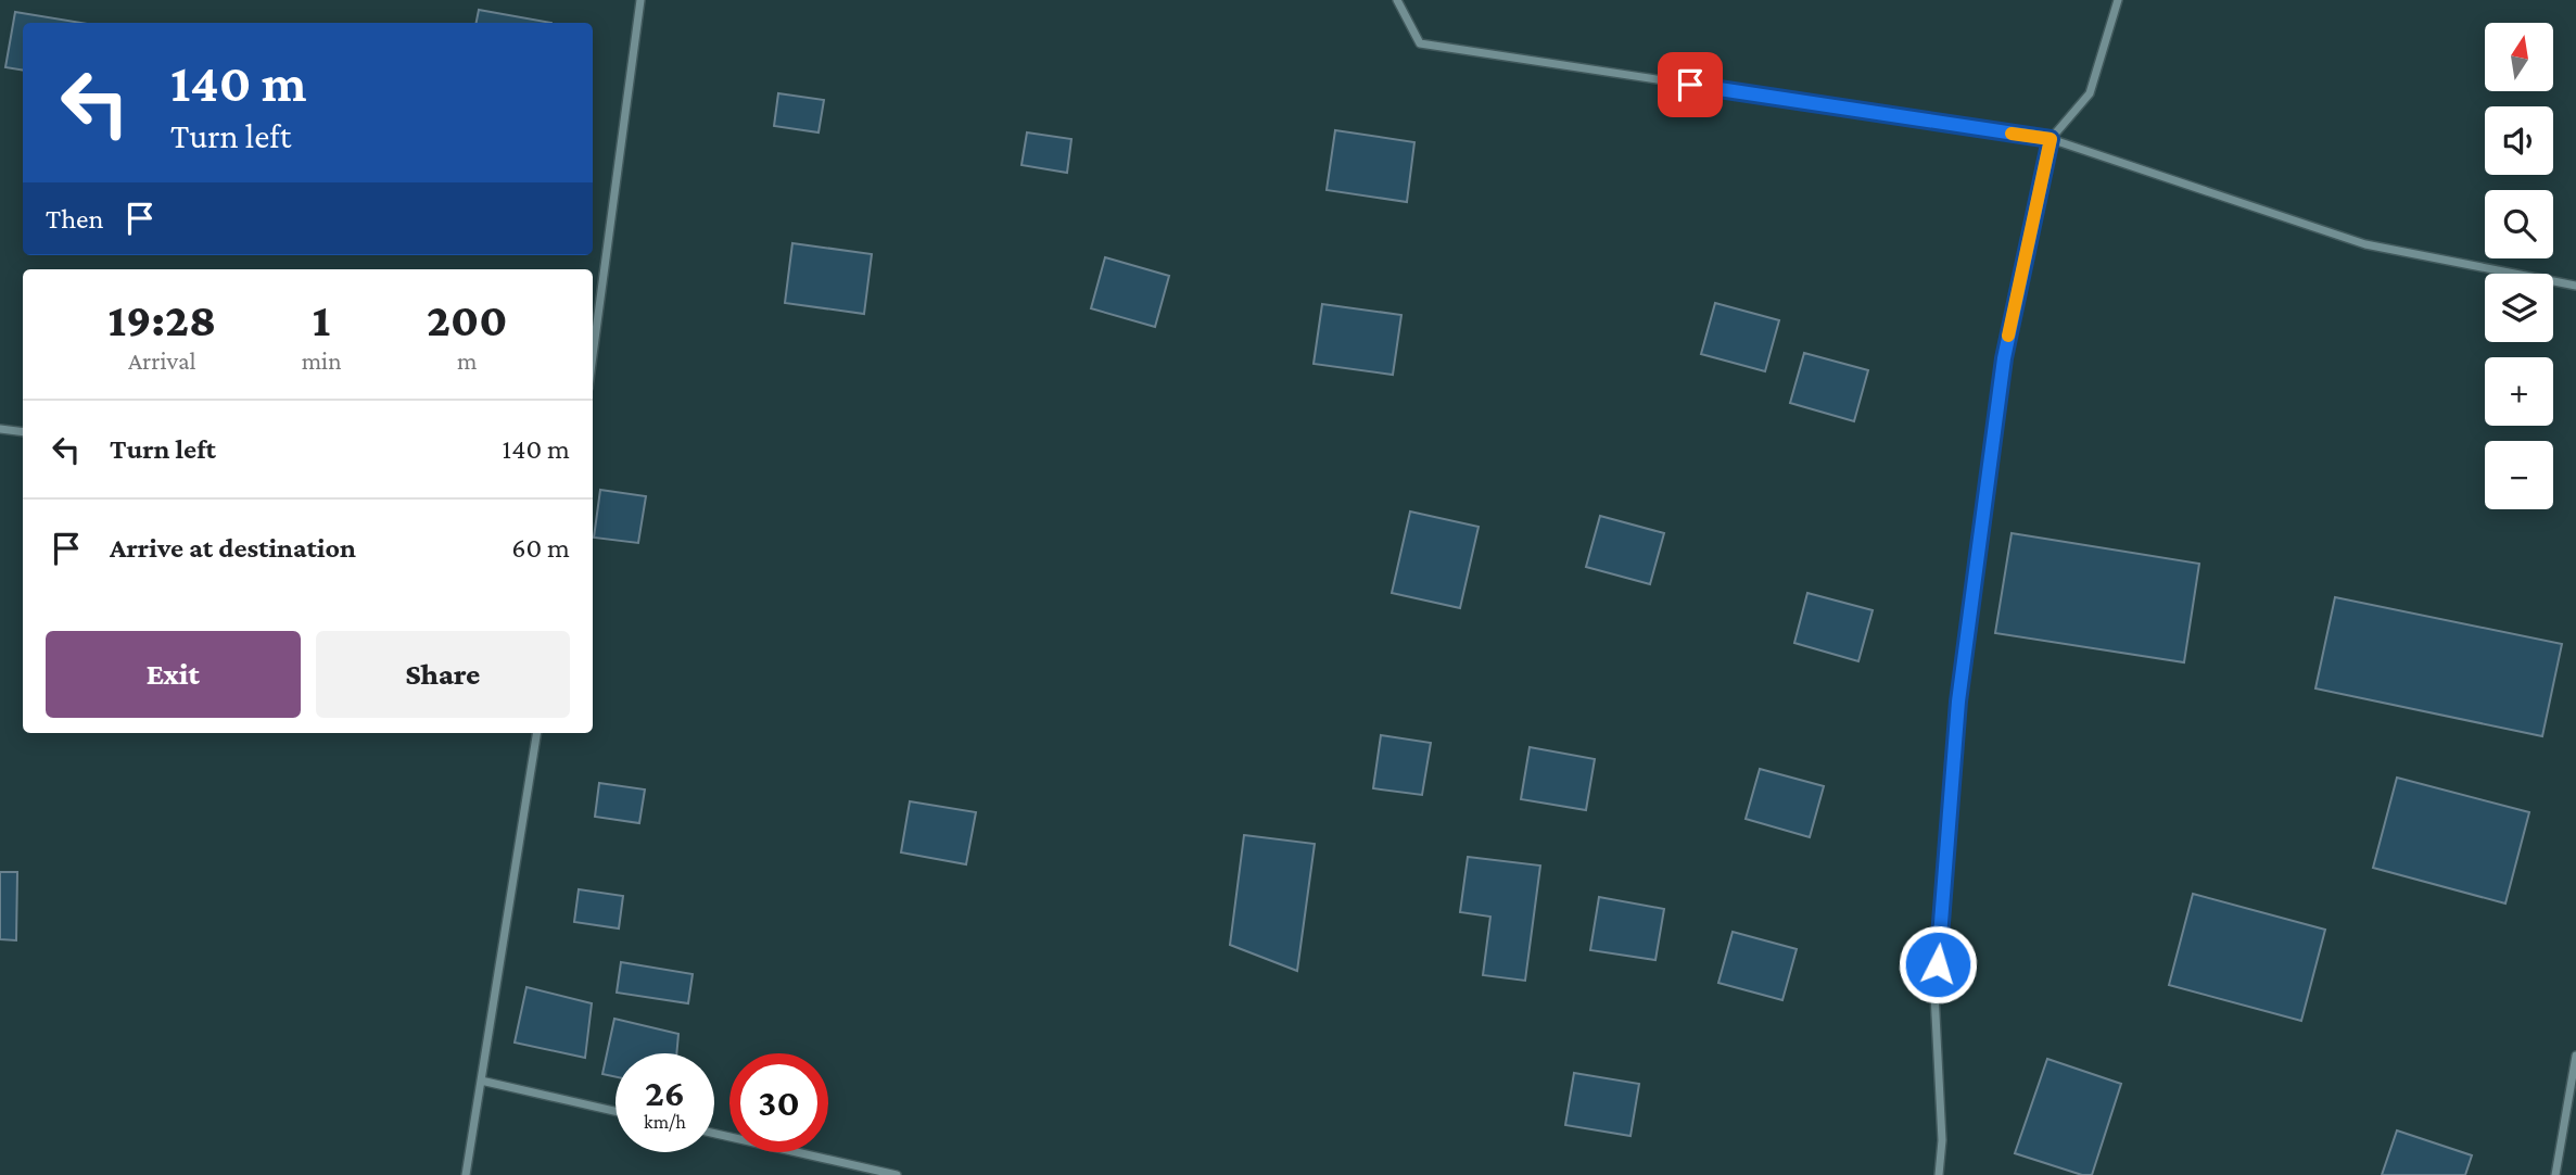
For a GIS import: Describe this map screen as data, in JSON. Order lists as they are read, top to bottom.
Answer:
{
  "north": "top",
  "page": {
    "map_buttons": ["+", "−"],
    "turn": ["140 m", "Turn left"],
    "then": "Then",
    "eta": [
      "19:28",
      "Arrival",
      "1",
      "min",
      "200",
      "m"
    ],
    "list": [
      {
        "name": "Turn left",
        "value": "140 m"
      },
      {
        "name": "Arrive at destination",
        "value": "60 m"
      }
    ],
    "buttons": ["Exit", "Share"],
    "speed": "26 km/h",
    "limit": "30"
  }
}
